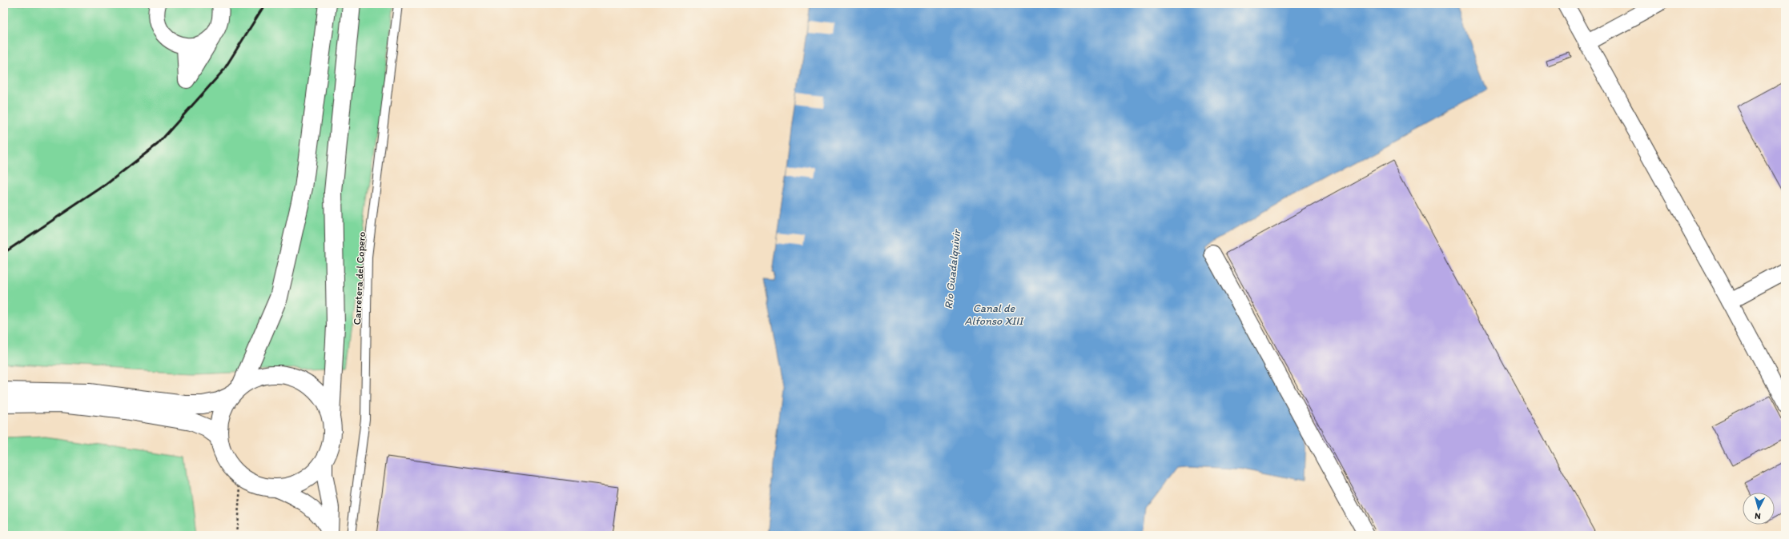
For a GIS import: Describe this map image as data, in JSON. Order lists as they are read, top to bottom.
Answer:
{
  "streets": {
    "lane": ["Carretera del Copero"]
  },
  "water": ["Río Guadalquivir", "Canal de Alfonso XIII"],
  "north": "bottom"
}
